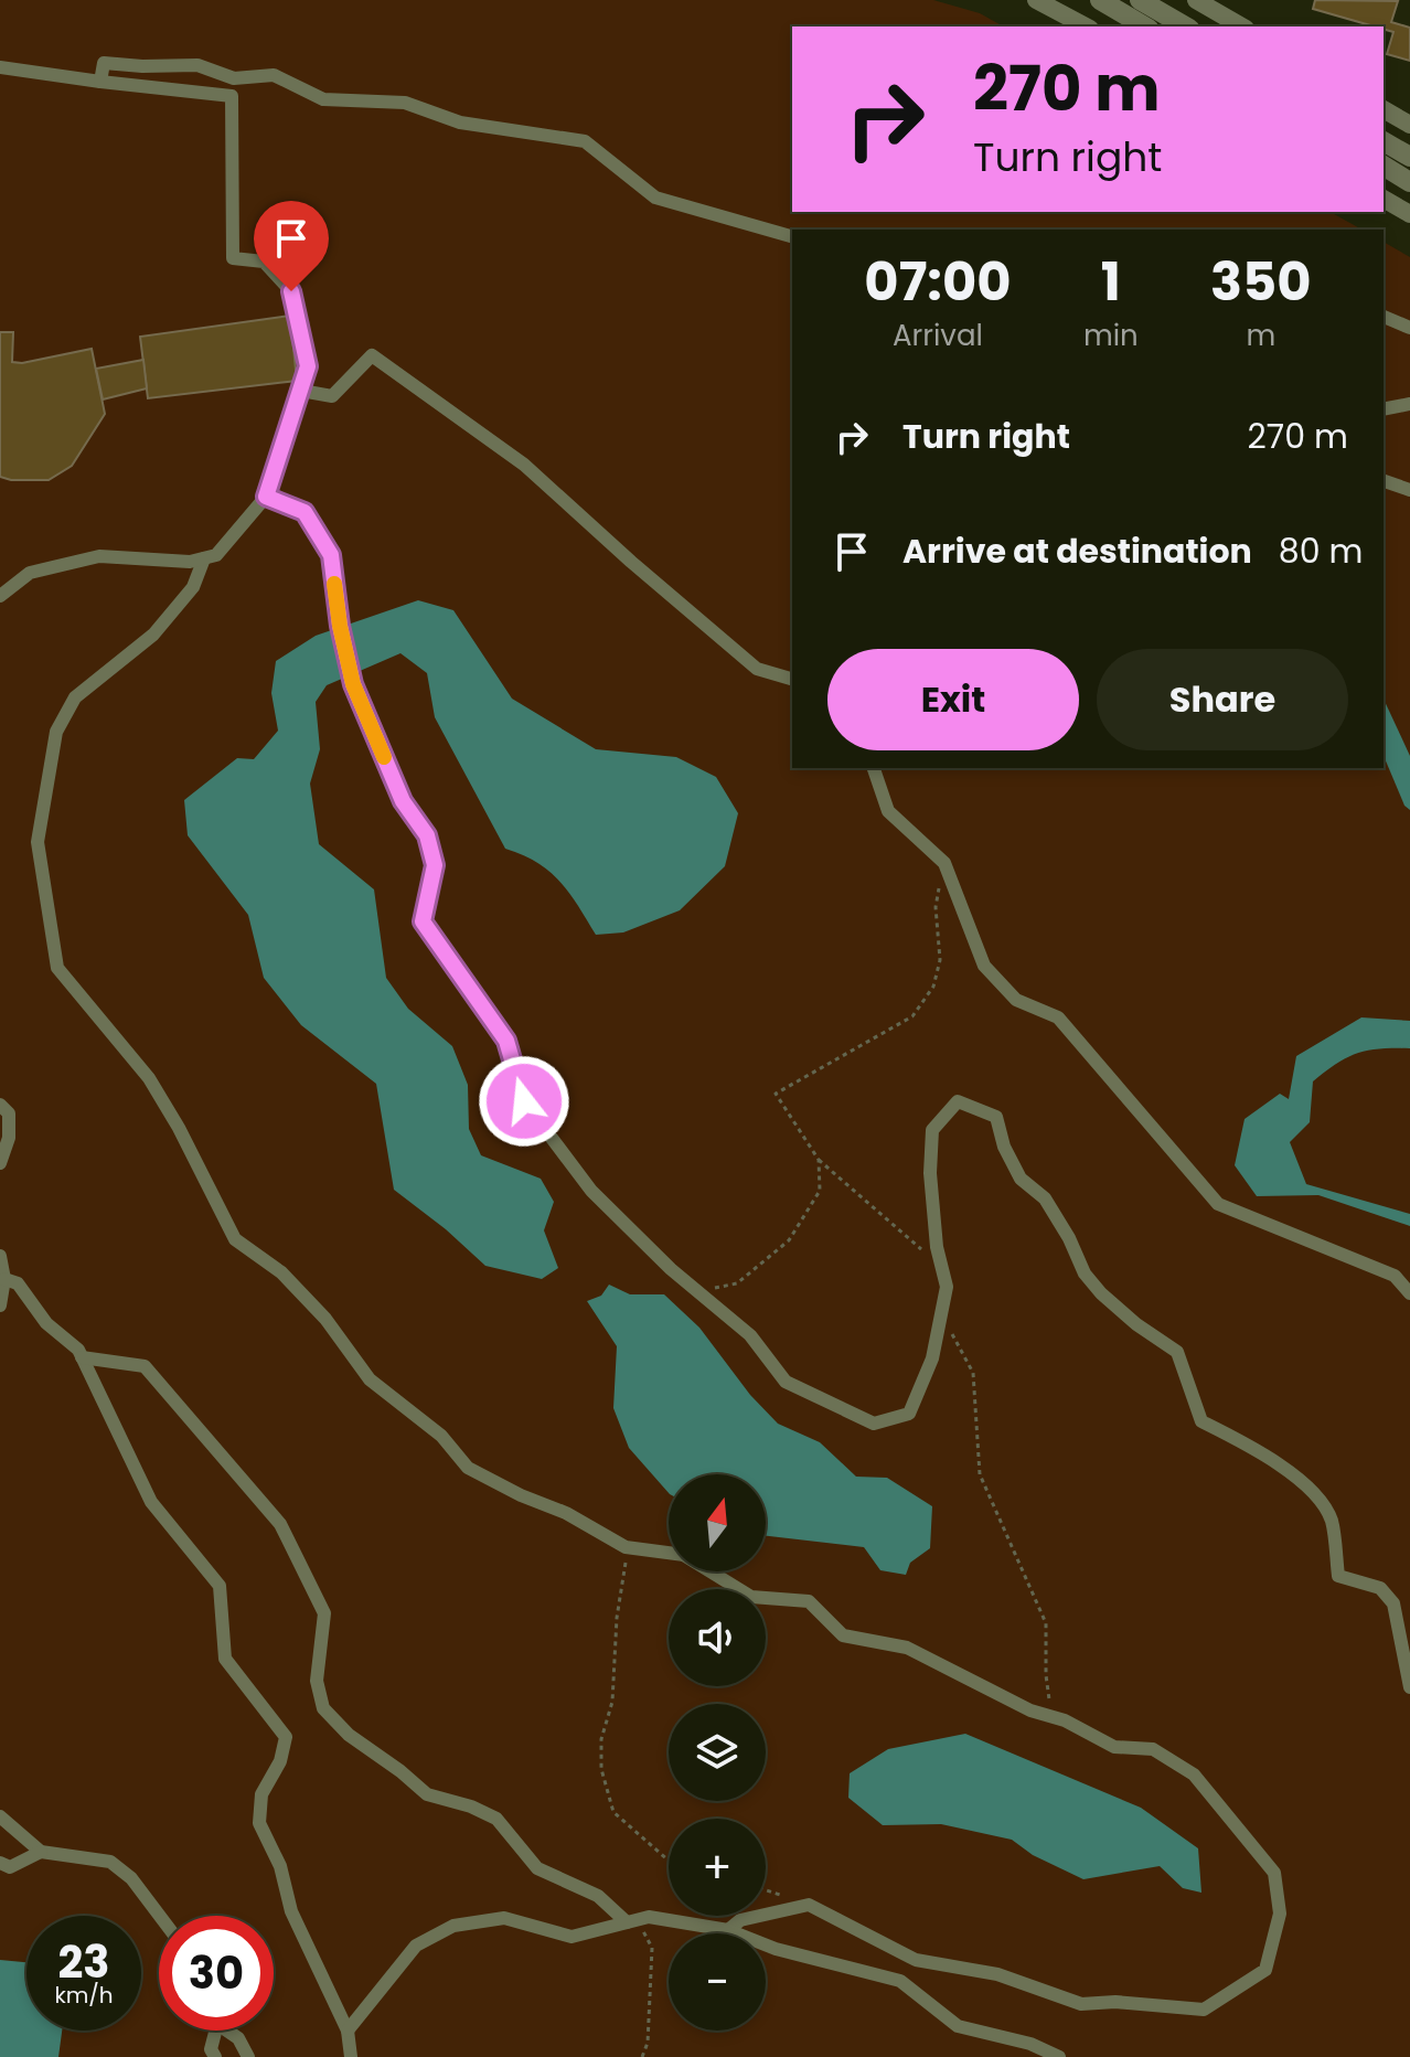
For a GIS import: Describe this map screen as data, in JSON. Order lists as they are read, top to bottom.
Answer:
{
  "north": "top",
  "page": {
    "turn": ["270 m", "Turn right"],
    "eta": [
      "07:00",
      "Arrival",
      "1",
      "min",
      "350",
      "m"
    ],
    "list": [
      {
        "name": "Turn right",
        "value": "270 m"
      },
      {
        "name": "Arrive at destination",
        "value": "80 m"
      }
    ],
    "buttons": ["Exit", "Share"],
    "map_buttons": ["+", "−"],
    "speed": "23 km/h",
    "limit": "30"
  }
}
